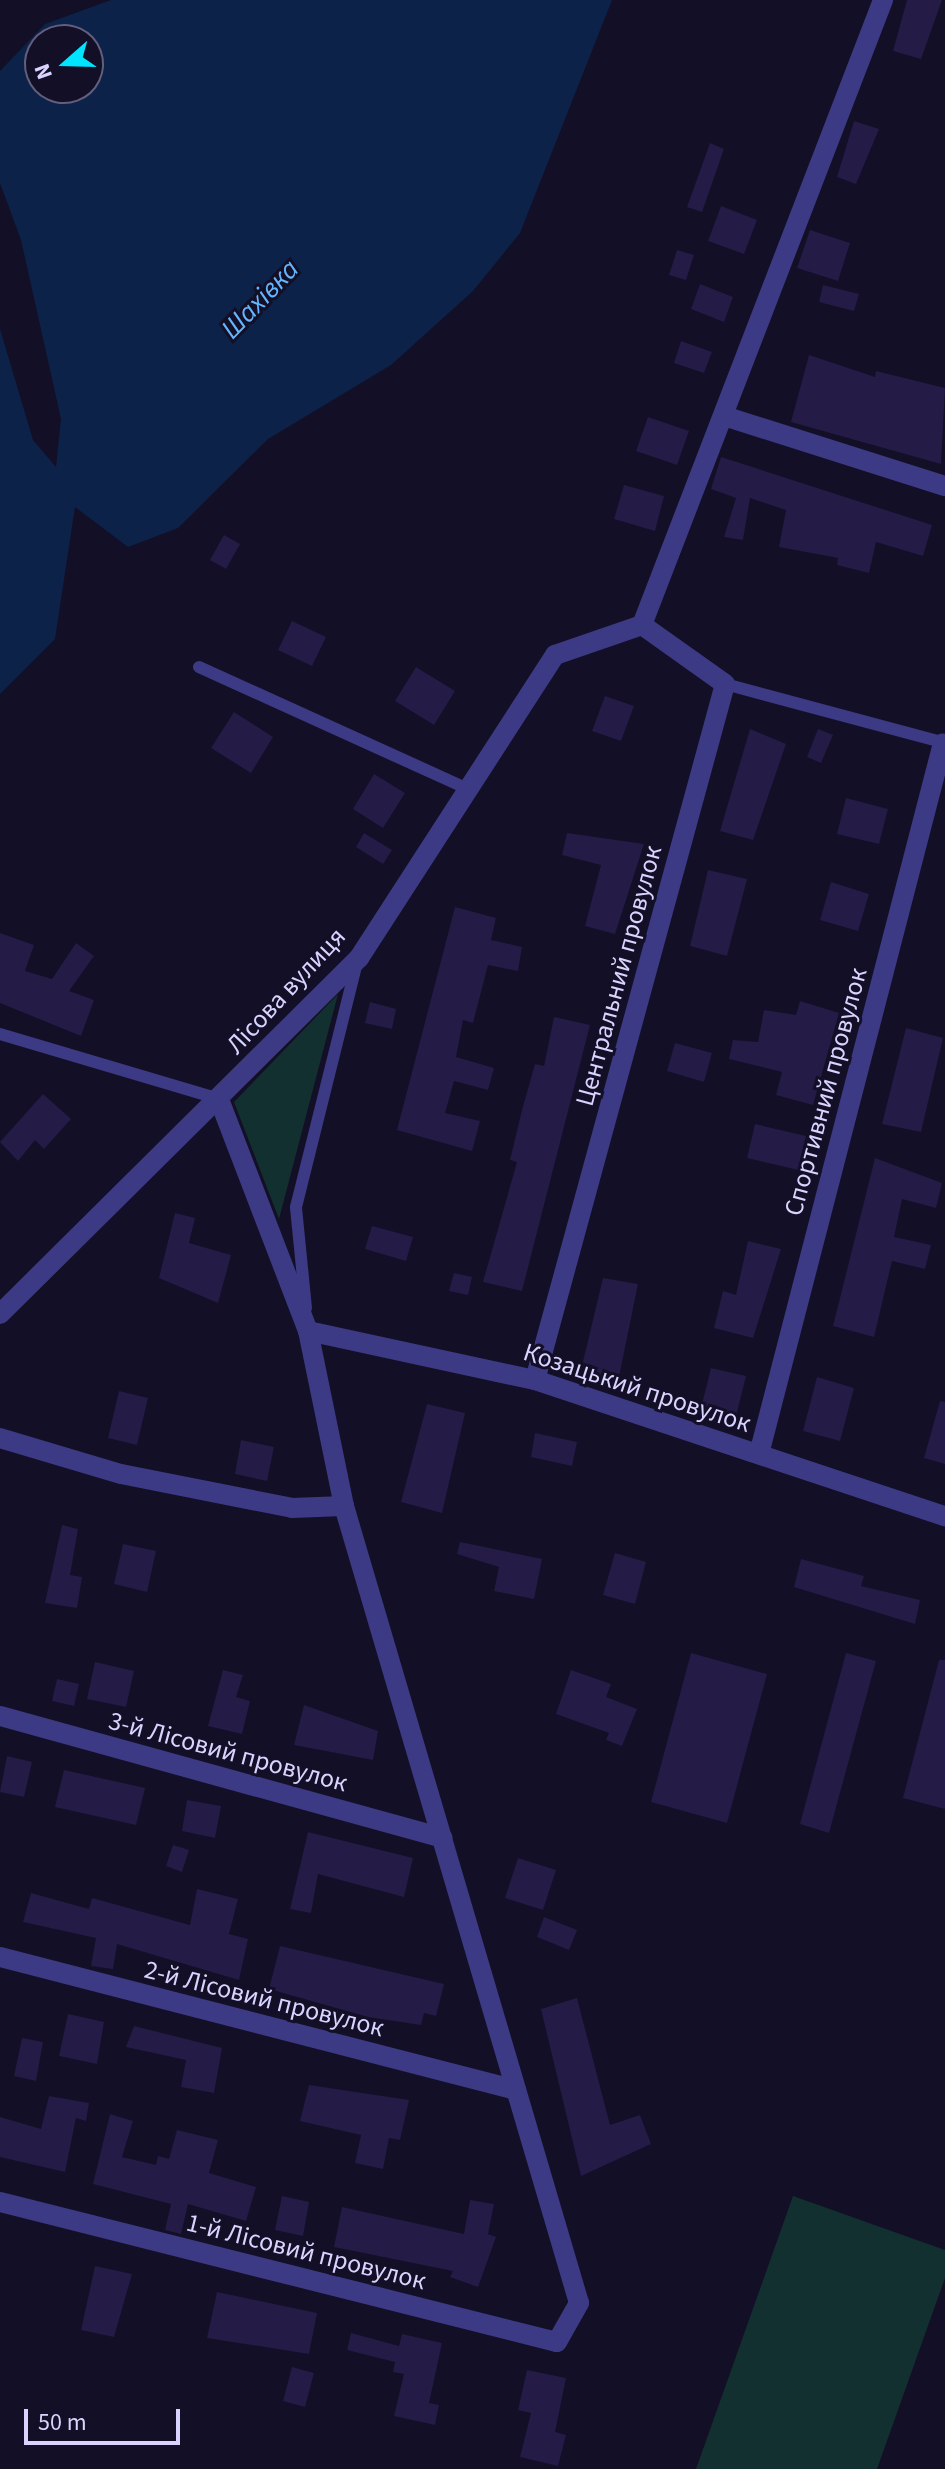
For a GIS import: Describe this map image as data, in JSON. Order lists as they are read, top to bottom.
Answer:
{
  "streets": {
    "street": [
      "Центральний провулок",
      "Лісова вулиця",
      "Спортивний провулок",
      "Козацький провулок",
      "3-й Лісовий провулок",
      "2-й Лісовий провулок",
      "1-й Лісовий провулок"
    ]
  },
  "crossings": [
    ["Центральний провулок", "Козацький провулок"],
    ["Спортивний провулок", "Козацький провулок"],
    ["2-й Лісовий провулок", "1-й Лісовий провулок"]
  ],
  "water": ["Шахівка"],
  "scale_bar": "50 m",
  "north": "left"
}
